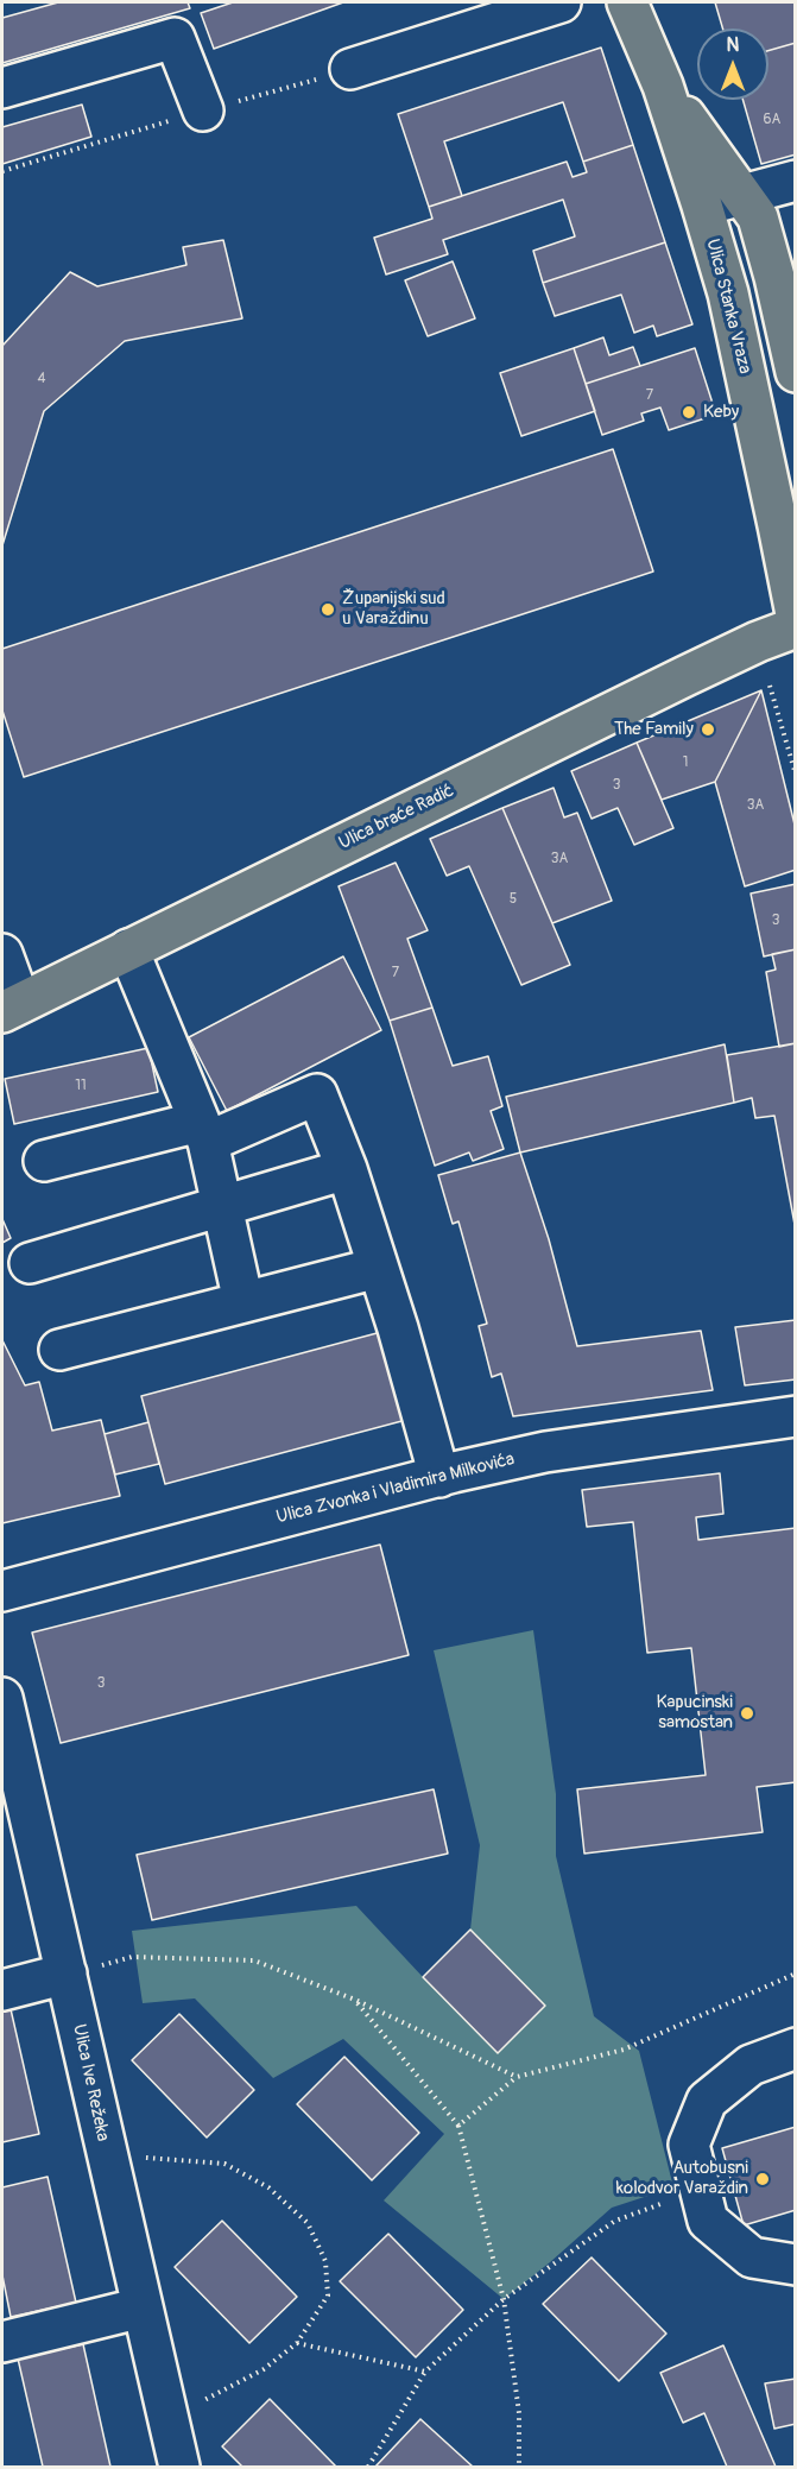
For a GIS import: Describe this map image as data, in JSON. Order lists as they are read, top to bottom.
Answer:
{
  "streets": {
    "main road": ["Ulica Stanka Vraza", "Ulica braće Radić"],
    "street": ["Ulica Zvonka i Vladimira Milkovića", "Ulica Ive Režeka"]
  },
  "places": [
    "Keby",
    "Županijski sud u Varaždinu",
    "The Family",
    "Kapucinski samostan",
    "Autobusni kolodvor Varaždin"
  ],
  "house_numbers": [
    "6A",
    "4",
    "7",
    "1",
    "3",
    "3A",
    "3A",
    "5",
    "3",
    "7",
    "11",
    "3"
  ],
  "north": "top"
}
